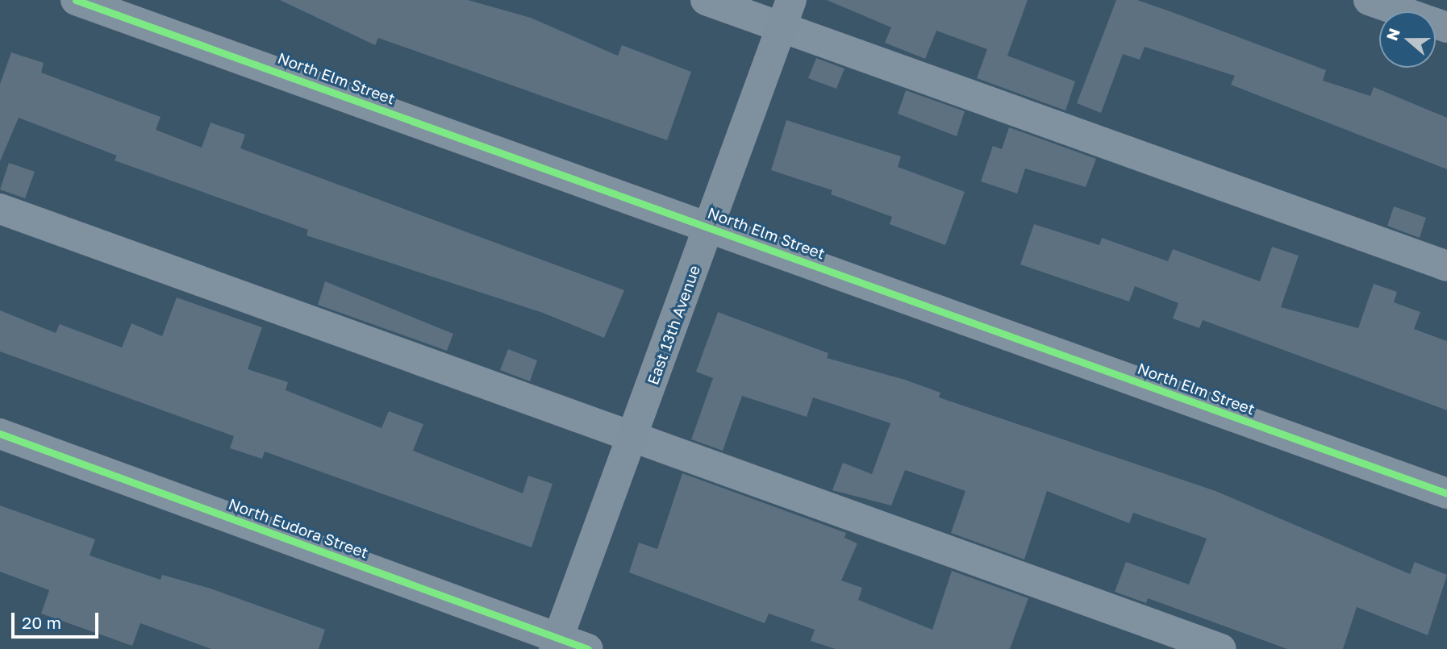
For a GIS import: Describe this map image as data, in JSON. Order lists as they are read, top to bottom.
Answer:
{
  "streets": {
    "main road": ["East 13th Avenue"],
    "street": ["North Elm Street", "North Eudora Street"]
  },
  "crossings": [
    ["North Elm Street", "East 13th Avenue"],
    ["East 13th Avenue", "North Eudora Street"]
  ],
  "scale_bar": "20 m",
  "north": "left"
}
